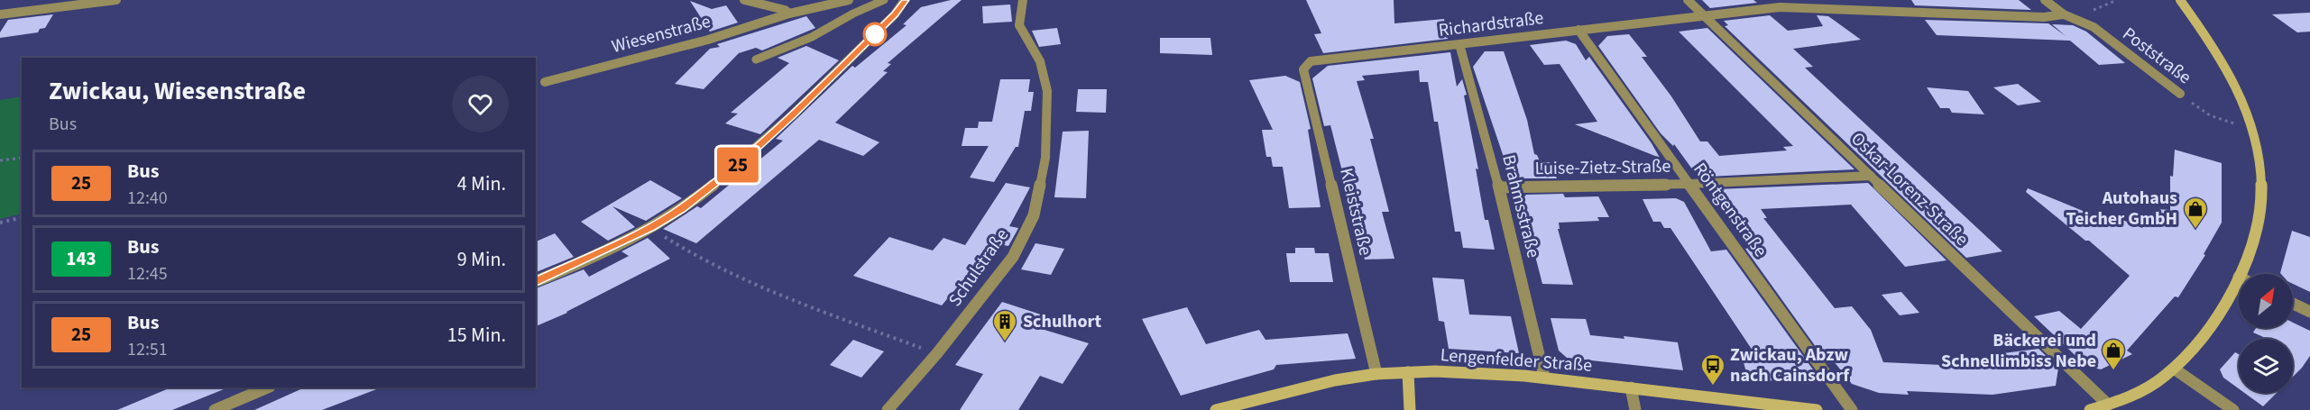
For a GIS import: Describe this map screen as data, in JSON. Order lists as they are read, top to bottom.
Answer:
{
  "streets": {
    "main road": ["Lengenfelder Straße"],
    "street": [
      "Richardstraße",
      "Wiesenstraße",
      "Poststraße",
      "Luise-Zietz-Straße",
      "Oskar-Lorenz-Straße",
      "Brahmsstraße",
      "Röntgenstraße",
      "Kleiststraße",
      "Schulstraße"
    ]
  },
  "crossings": [
    ["Richardstraße", "Poststraße"],
    ["Richardstraße", "Oskar-Lorenz-Straße"],
    ["Richardstraße", "Brahmsstraße"],
    ["Richardstraße", "Röntgenstraße"],
    ["Richardstraße", "Kleiststraße"],
    ["Luise-Zietz-Straße", "Oskar-Lorenz-Straße"],
    ["Luise-Zietz-Straße", "Brahmsstraße"],
    ["Luise-Zietz-Straße", "Röntgenstraße"],
    ["Brahmsstraße", "Lengenfelder Straße"],
    ["Kleiststraße", "Lengenfelder Straße"]
  ],
  "places": {
    "shop": ["Autohaus Teicher GmbH", "Bäckerei und Schnellimbiss Nebe"],
    "building": ["Schulhort"],
    "bus stop": ["Zwickau, Abzw nach Cainsdorf"]
  },
  "lines": ["bus line 25"],
  "north": "top right",
  "page": {
    "on_map": "25",
    "heading": ["Zwickau, Wiesenstraße", "Bus"],
    "list": [
      {
        "mark": "25",
        "name": "Bus",
        "note": "12:40",
        "value": "4 Min."
      },
      {
        "mark": "143",
        "name": "Bus",
        "note": "12:45",
        "value": "9 Min."
      },
      {
        "mark": "25",
        "name": "Bus",
        "note": "12:51",
        "value": "15 Min."
      }
    ]
  }
}
